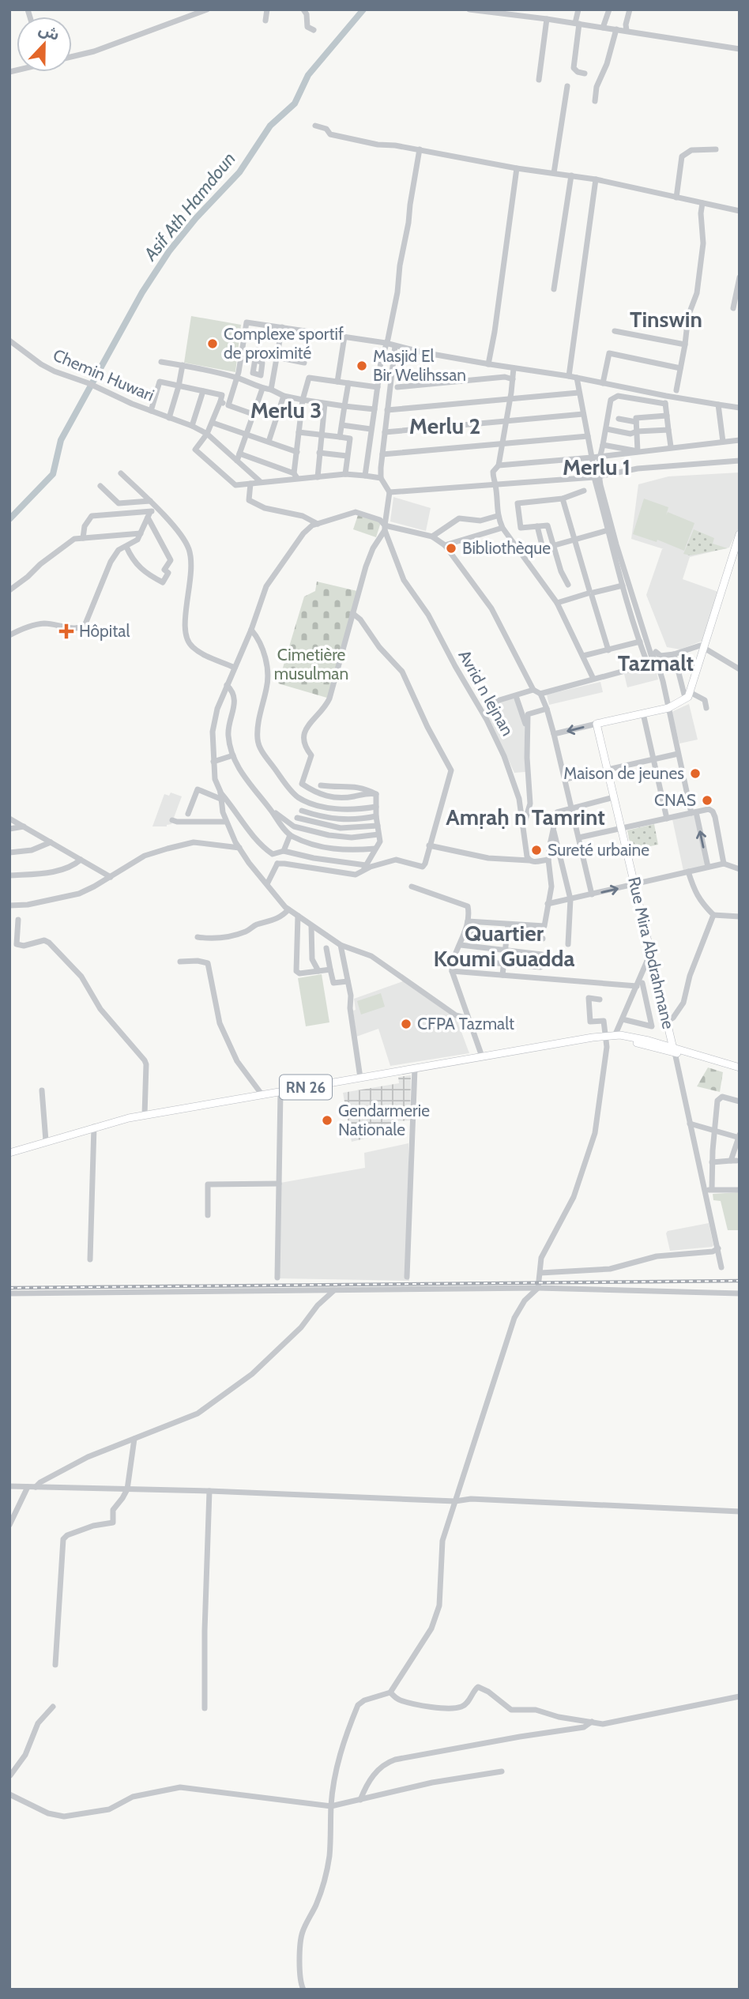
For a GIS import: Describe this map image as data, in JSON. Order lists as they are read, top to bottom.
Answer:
{
  "streets": {
    "main road": ["Rue Mira Abdrahmane", "RN 26"],
    "street": ["Chemin Huwari", "Avrid n lejnan"]
  },
  "crossings": [
    ["Rue Mira Abdrahmane", "RN 26"]
  ],
  "districts": [
    "Tinswin",
    "Merlu 3",
    "Merlu 2",
    "Merlu 1",
    "Tazmalt",
    "Amṛaḥ n Tamrint",
    "Quartier Koumi Guadda"
  ],
  "water": ["Asif Ath Hamdoun"],
  "parks": ["Cimetière musulman"],
  "places": {
    "other": [
      "Complexe sportif de proximité",
      "Masjid El Bir Welihssan",
      "Bibliothèque",
      "Maison de jeunes",
      "CNAS",
      "Sureté urbaine",
      "CFPA Tazmalt",
      "Gendarmerie Nationale"
    ],
    "health": ["Hôpital"]
  },
  "north": "top"
}
